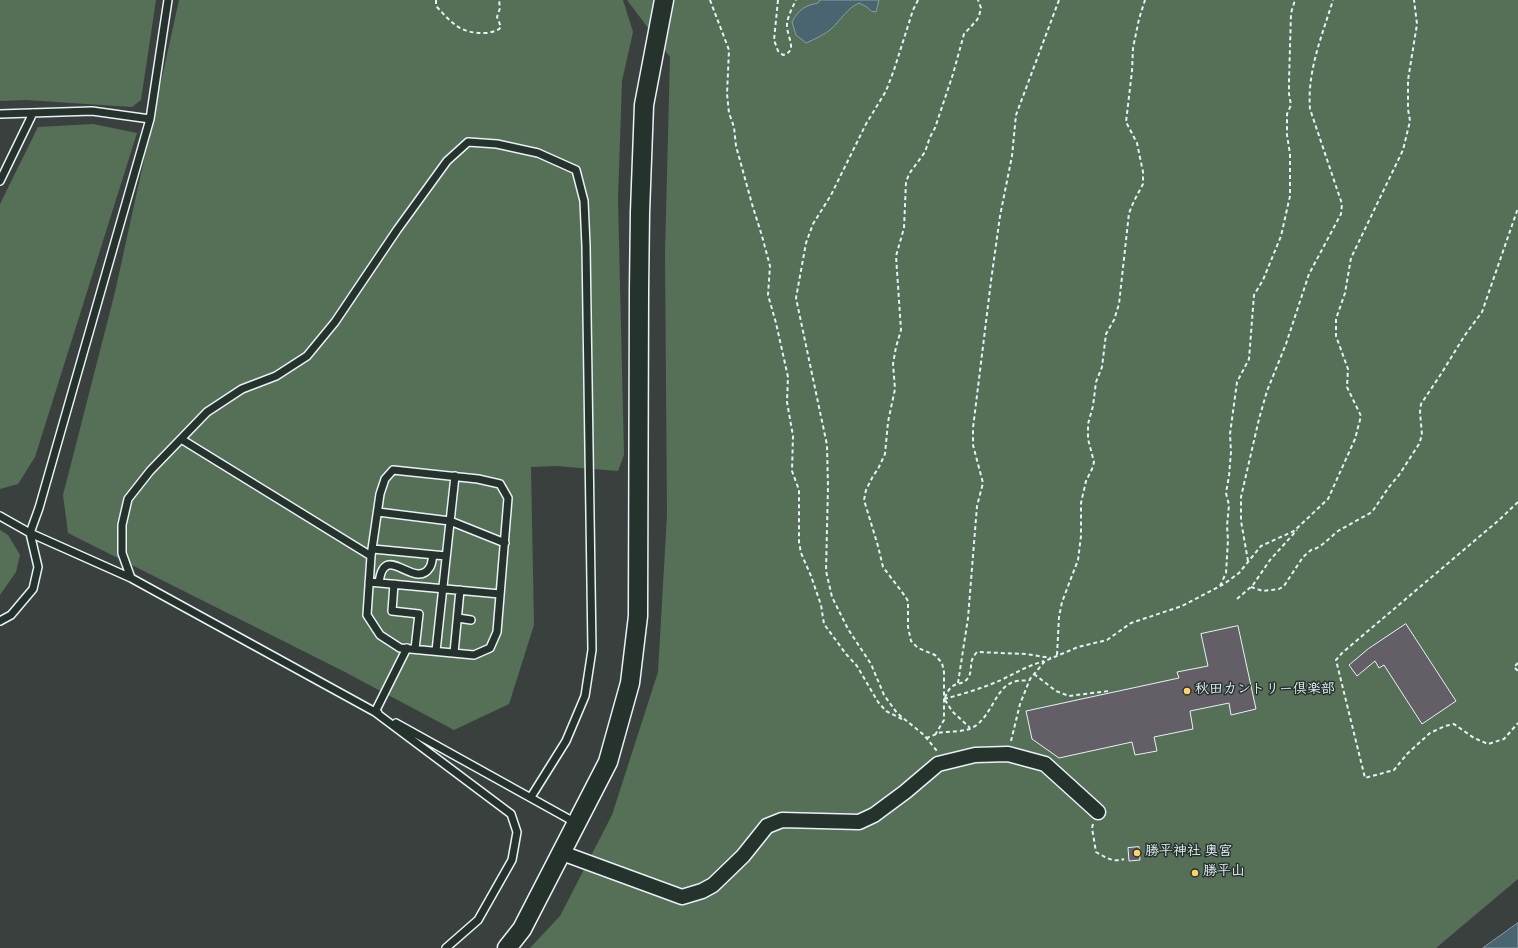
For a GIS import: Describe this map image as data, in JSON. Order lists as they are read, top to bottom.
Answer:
{
  "places": ["秋田カントリー倶楽部", "勝平神社 奥宮", "勝平山"]
}
